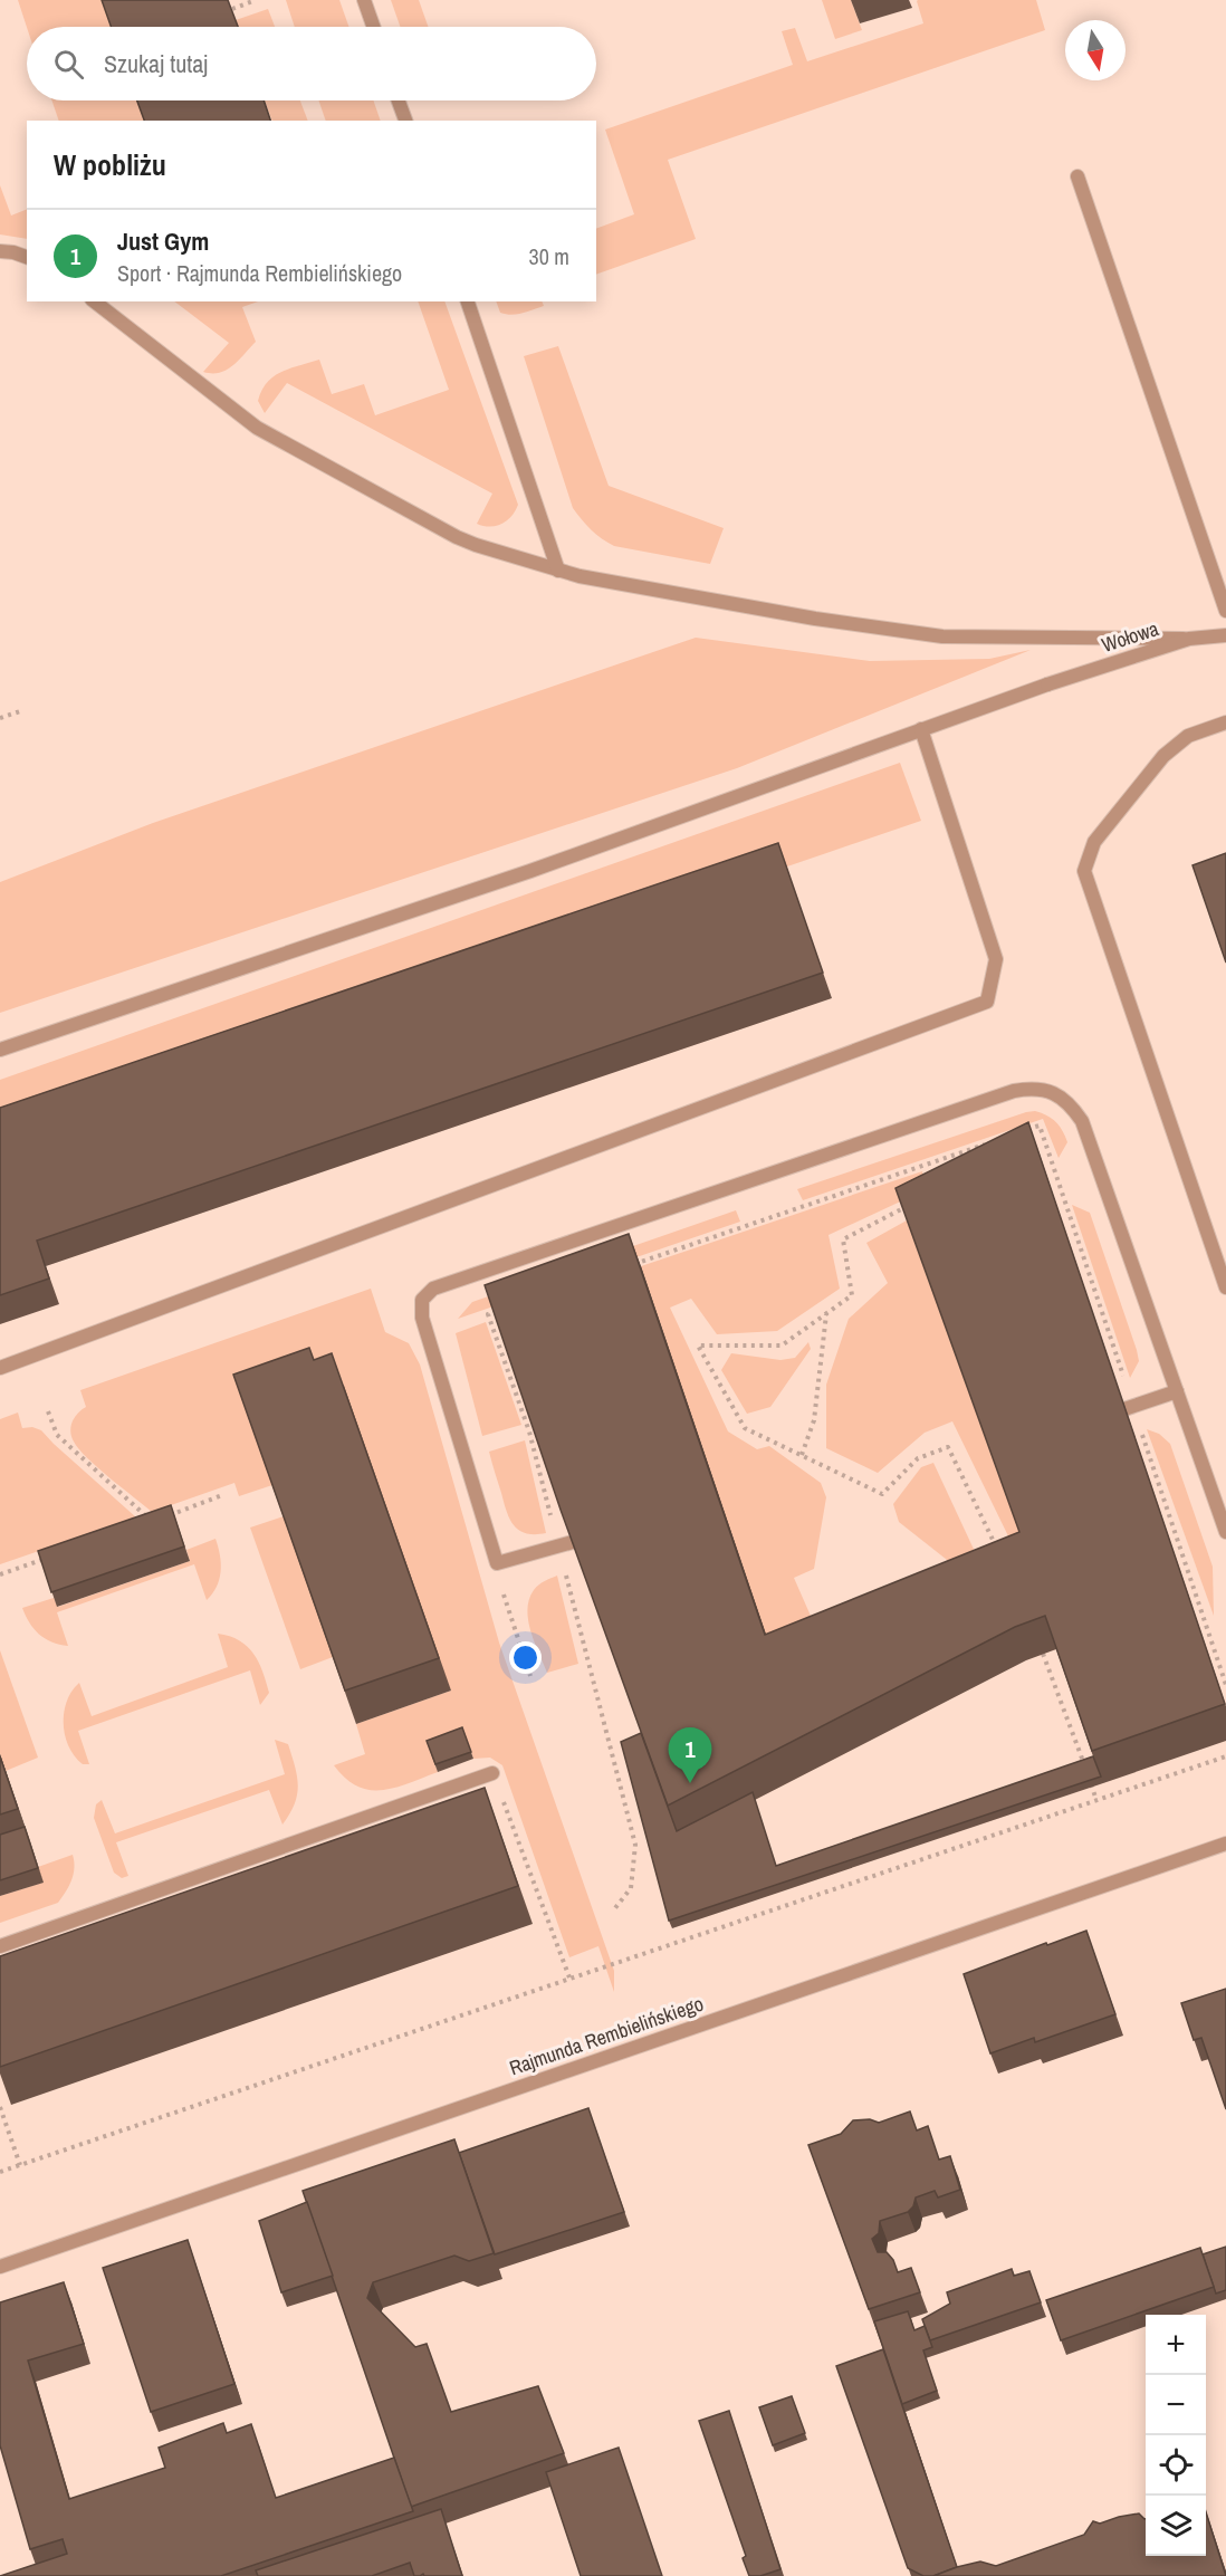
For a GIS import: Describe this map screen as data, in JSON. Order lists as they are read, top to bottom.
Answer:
{
  "streets": {
    "street": ["Wołowa", "Rajmunda Rembielińskiego"]
  },
  "north": "bottom",
  "page": {
    "search": "Szukaj tutaj",
    "heading": "W pobliżu",
    "list": [
      {
        "mark": "1",
        "name": "Just Gym",
        "note": "Sport · Rajmunda Rembielińskiego",
        "value": "30 m"
      }
    ],
    "pins": "1",
    "map_buttons": ["+", "−"]
  }
}
